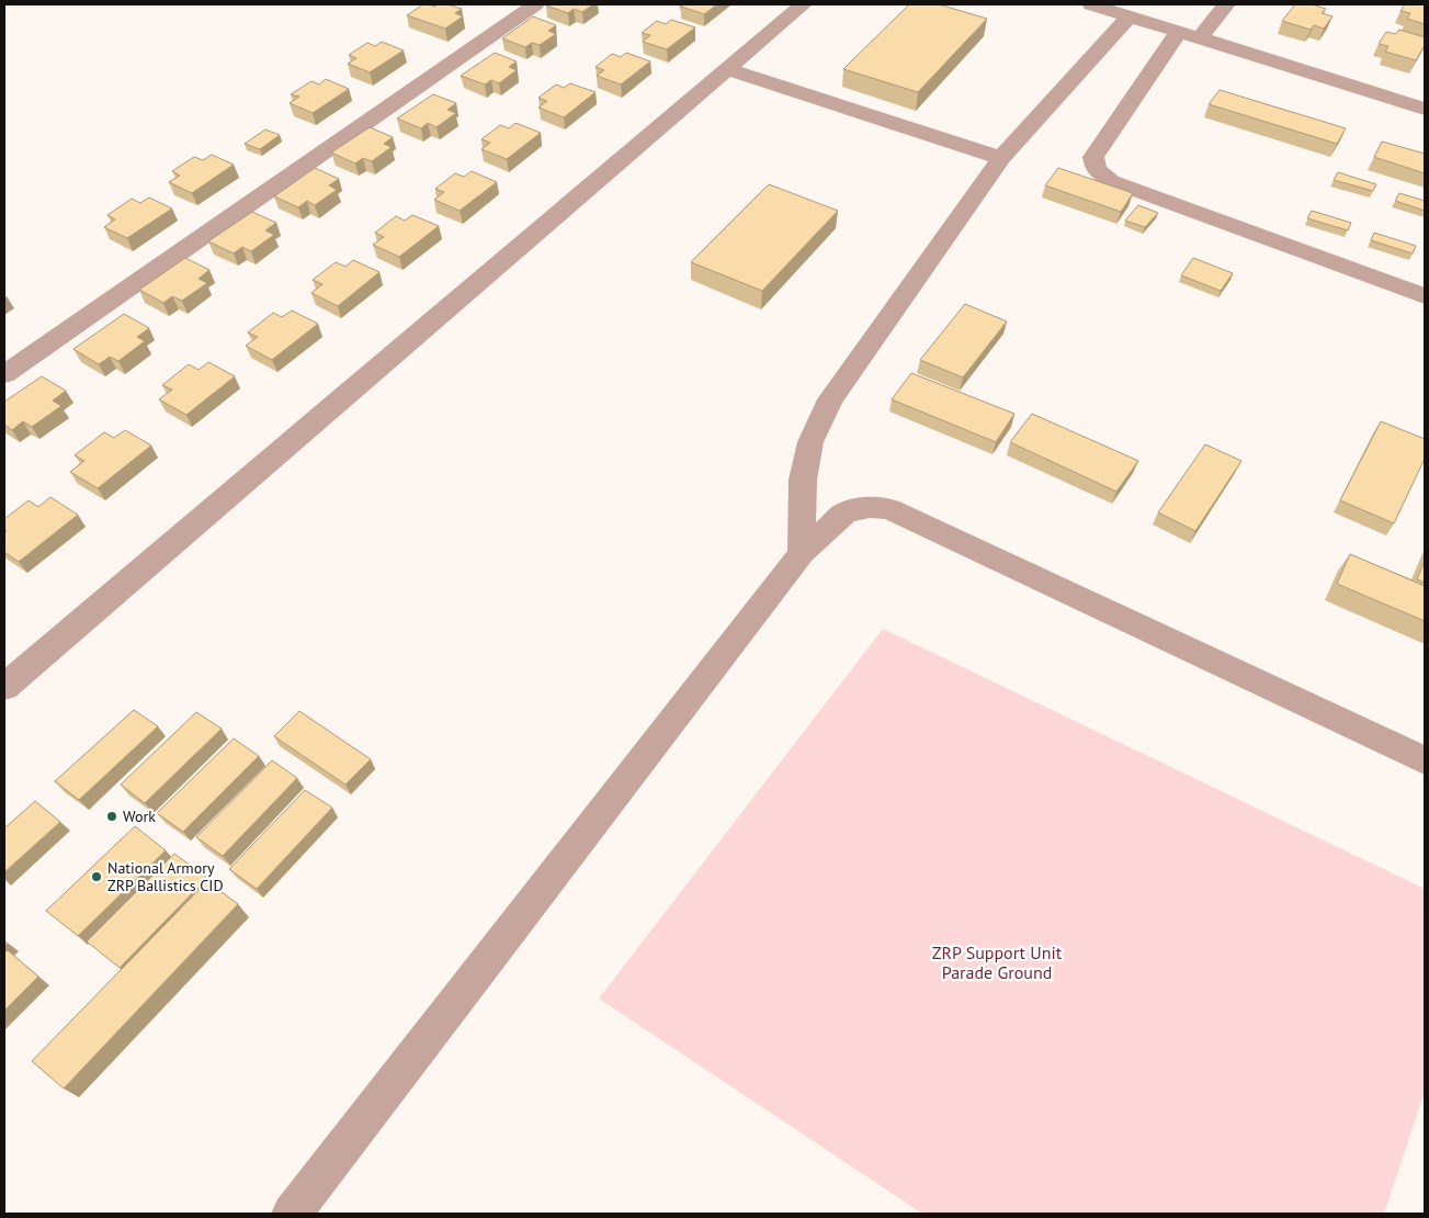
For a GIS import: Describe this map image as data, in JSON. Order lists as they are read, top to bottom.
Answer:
{
  "parks": ["ZRP Support Unit Parade Ground"],
  "places": ["Work", "National Armory ZRP Ballistics CID"]
}
